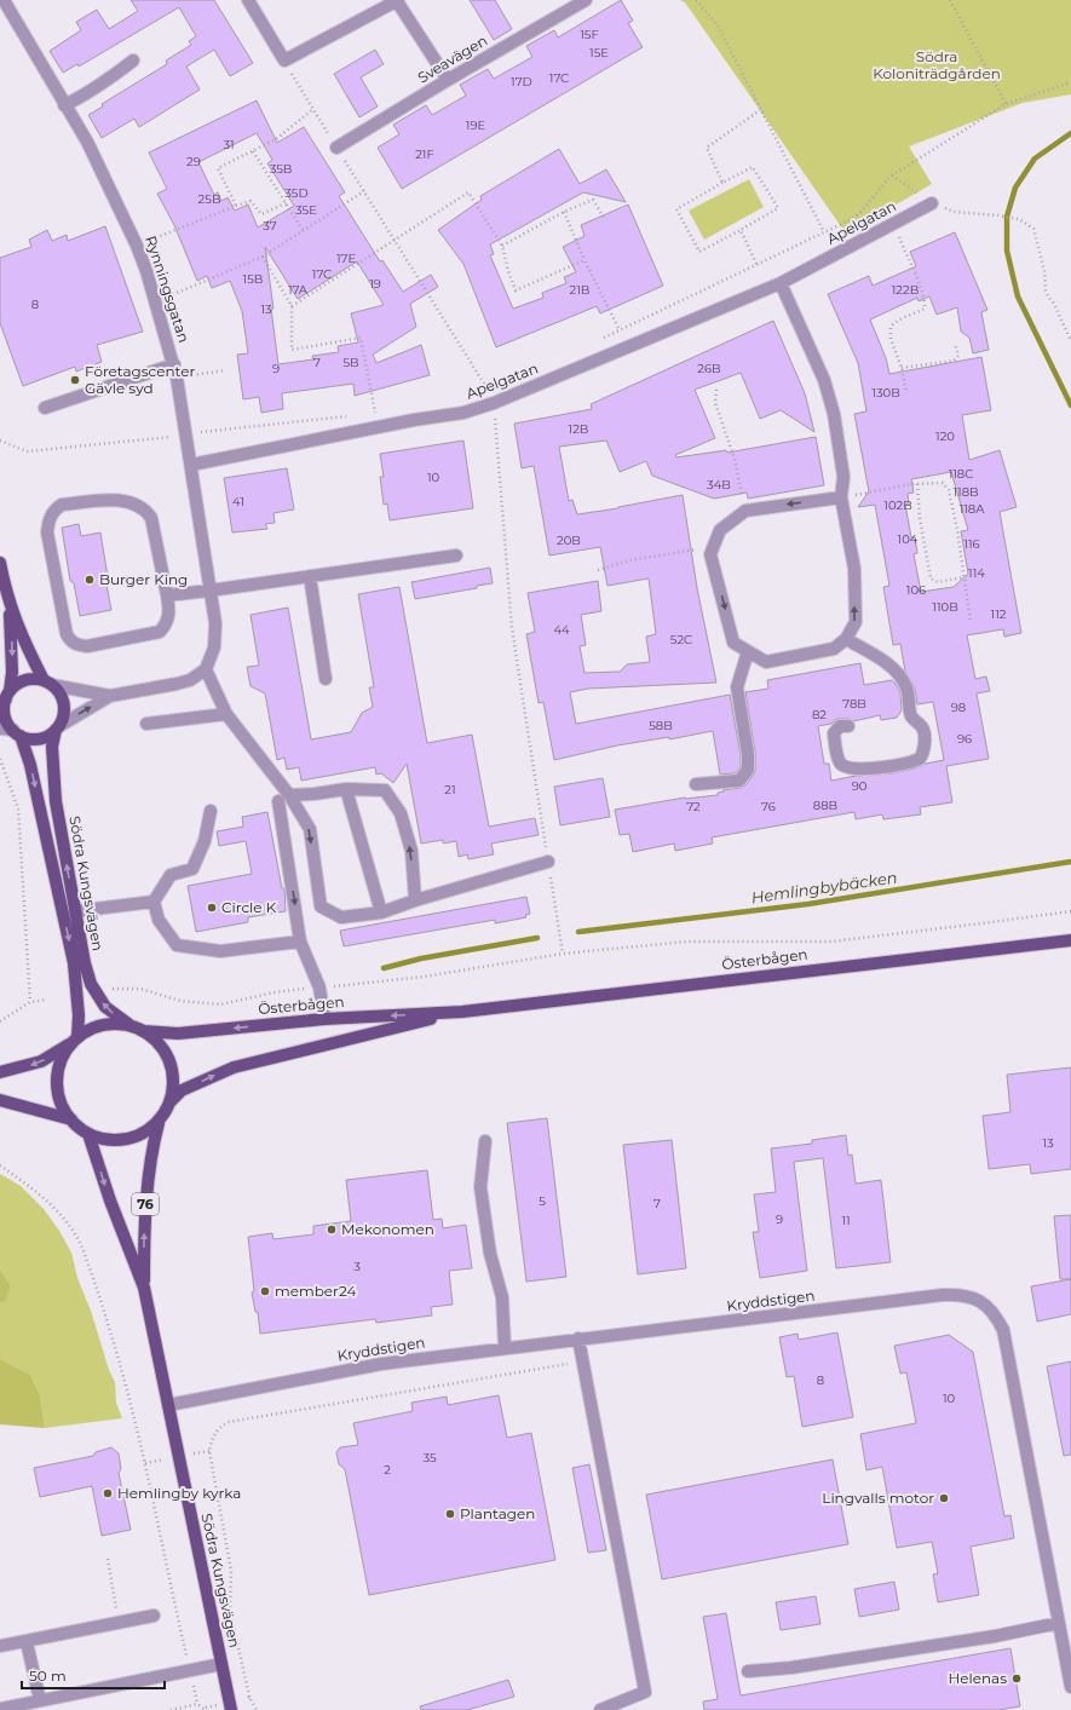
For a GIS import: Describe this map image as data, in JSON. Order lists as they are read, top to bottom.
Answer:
{
  "streets": {
    "main road": ["Södra Kungsvägen", "Österbågen", "76"],
    "street": [
      "Sveavägen",
      "Apelgatan",
      "Rynningsgatan",
      "Kryddstigen"
    ]
  },
  "crossings": [
    ["Apelgatan", "Rynningsgatan"],
    ["Södra Kungsvägen", "Österbågen"],
    ["Södra Kungsvägen", "Kryddstigen"]
  ],
  "water": ["Hemlingbybäcken"],
  "parks": ["Södra Koloniträdgården"],
  "places": [
    "Företagscenter Gävle syd",
    "Burger King",
    "Circle K",
    "Mekonomen",
    "member24",
    "Hemlingby kyrka",
    "Lingvalls motor",
    "Plantagen",
    "Helenas"
  ],
  "house_numbers": [
    "15F",
    "15E",
    "17C",
    "17D",
    "19E",
    "31",
    "21F",
    "29",
    "35B",
    "35D",
    "25B",
    "35E",
    "37",
    "17E",
    "17C",
    "15B",
    "19",
    "17A",
    "21B",
    "122B",
    "8",
    "13",
    "7",
    "5B",
    "9",
    "26B",
    "130B",
    "12B",
    "120",
    "118C",
    "10",
    "34B",
    "118B",
    "41",
    "102B",
    "118A",
    "104",
    "20B",
    "116",
    "114",
    "106",
    "110B",
    "112",
    "44",
    "52C",
    "78B",
    "98",
    "82",
    "58B",
    "96",
    "90",
    "21",
    "88B",
    "72",
    "76",
    "13",
    "5",
    "7",
    "9",
    "11",
    "3",
    "8",
    "10",
    "35",
    "2"
  ],
  "scale_bar": "50 m"
}
